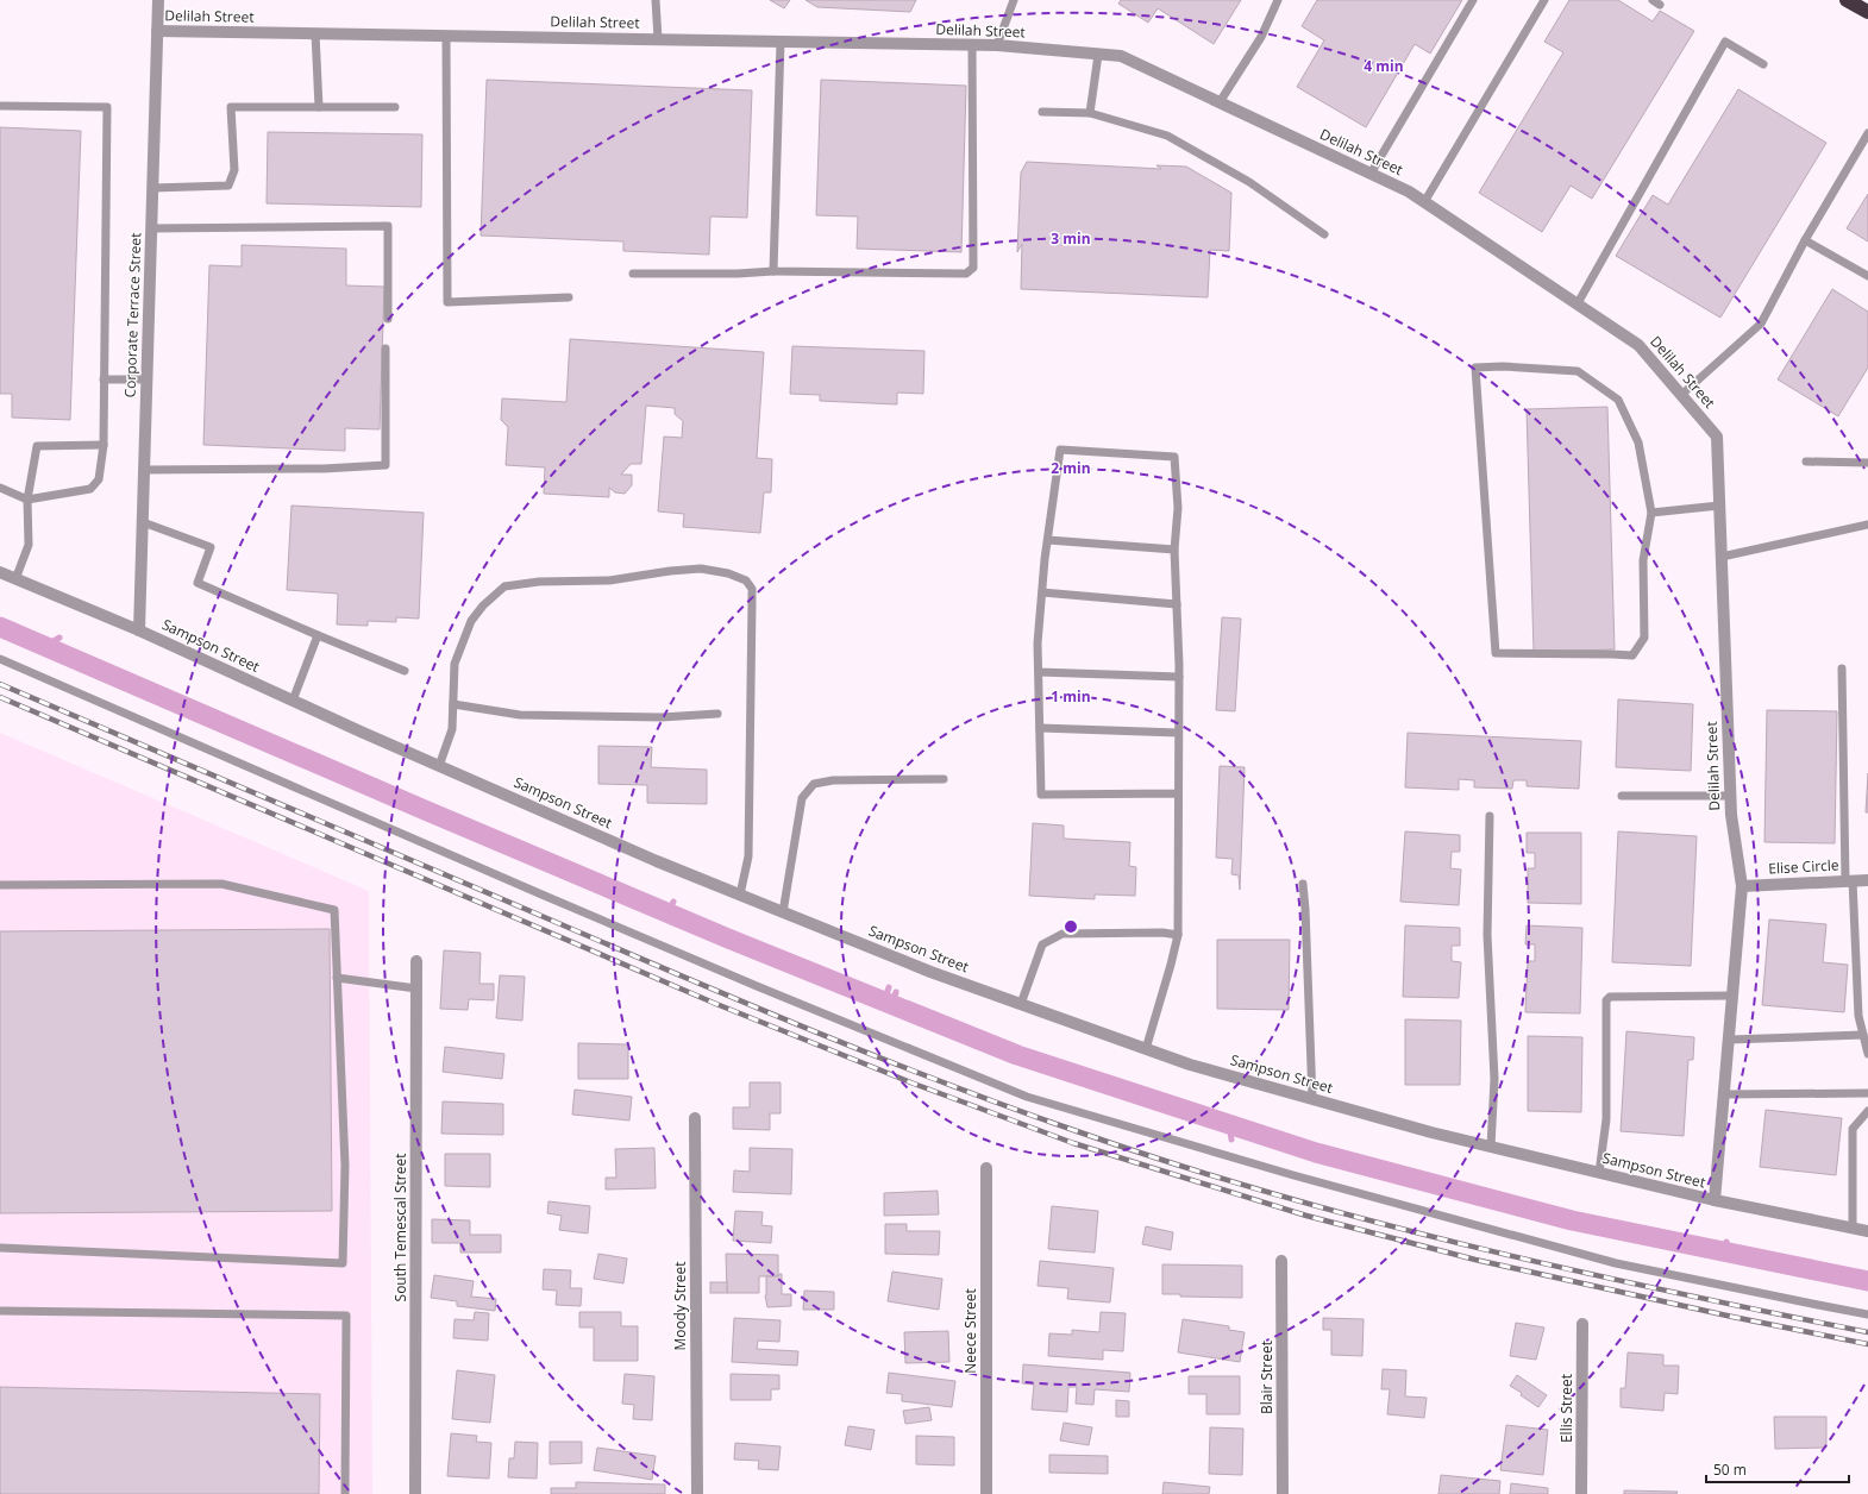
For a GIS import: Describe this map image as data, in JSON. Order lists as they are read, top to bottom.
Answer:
{
  "streets": {
    "street": [
      "Delilah Street",
      "Corporate Terrace Street",
      "Sampson Street",
      "Elise Circle",
      "South Temescal Street",
      "Moody Street",
      "Neece Street",
      "Blair Street",
      "Ellis Street"
    ]
  },
  "crossings": [
    ["Delilah Street", "Corporate Terrace Street"],
    ["Delilah Street", "Sampson Street"],
    ["Delilah Street", "Elise Circle"],
    ["Corporate Terrace Street", "Sampson Street"]
  ],
  "scale_bar": "50 m",
  "rings": [
    "4 min",
    "3 min",
    "2 min",
    "1 min"
  ]
}
